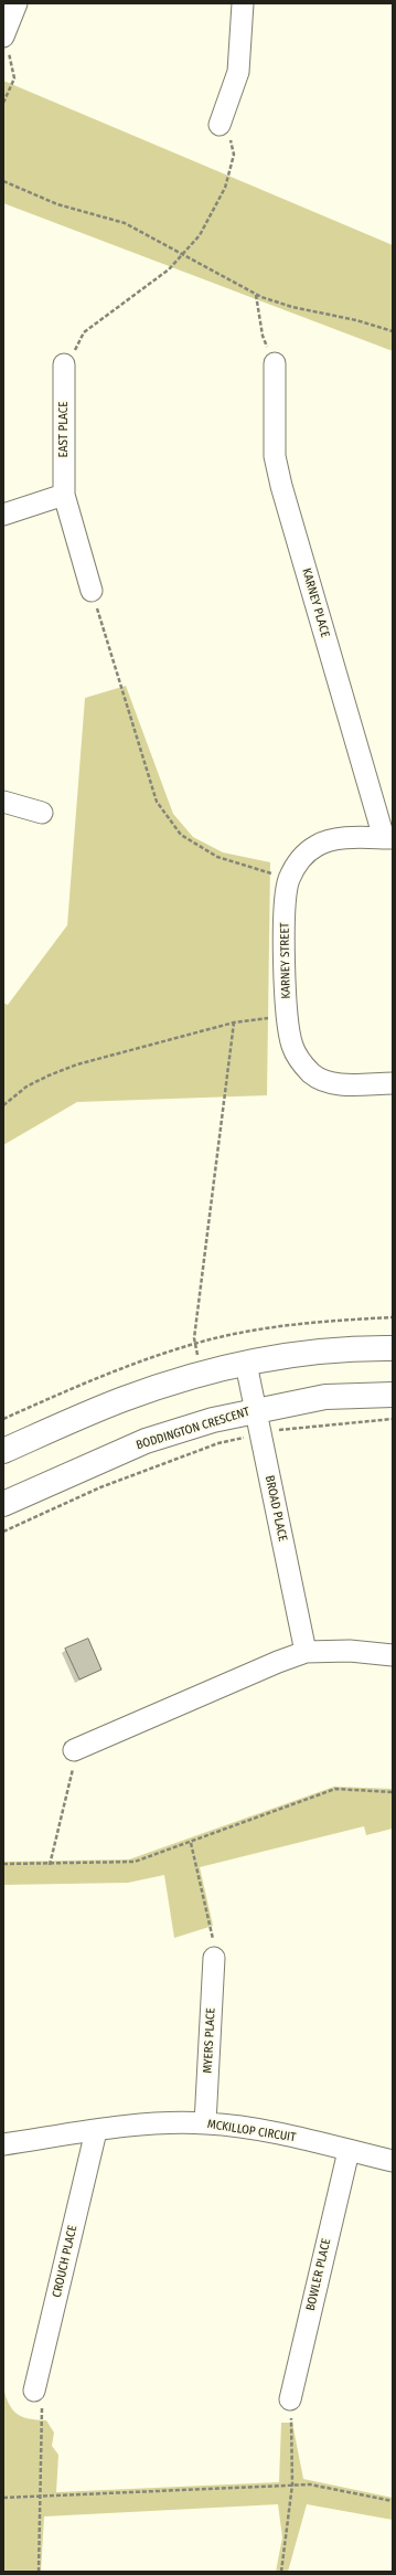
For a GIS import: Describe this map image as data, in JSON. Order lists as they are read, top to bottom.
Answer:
{
  "streets": {
    "street": [
      "EAST PLACE",
      "KARNEY PLACE",
      "KARNEY STREET",
      "BODDINGTON CRESCENT",
      "BROAD PLACE",
      "MYERS PLACE",
      "MCKILLOP CIRCUIT",
      "CROUCH PLACE",
      "BOWLER PLACE"
    ]
  },
  "crossings": [
    ["KARNEY PLACE", "KARNEY STREET"],
    ["BODDINGTON CRESCENT", "BROAD PLACE"],
    ["MYERS PLACE", "MCKILLOP CIRCUIT"],
    ["MCKILLOP CIRCUIT", "CROUCH PLACE"],
    ["MCKILLOP CIRCUIT", "BOWLER PLACE"]
  ]
}
